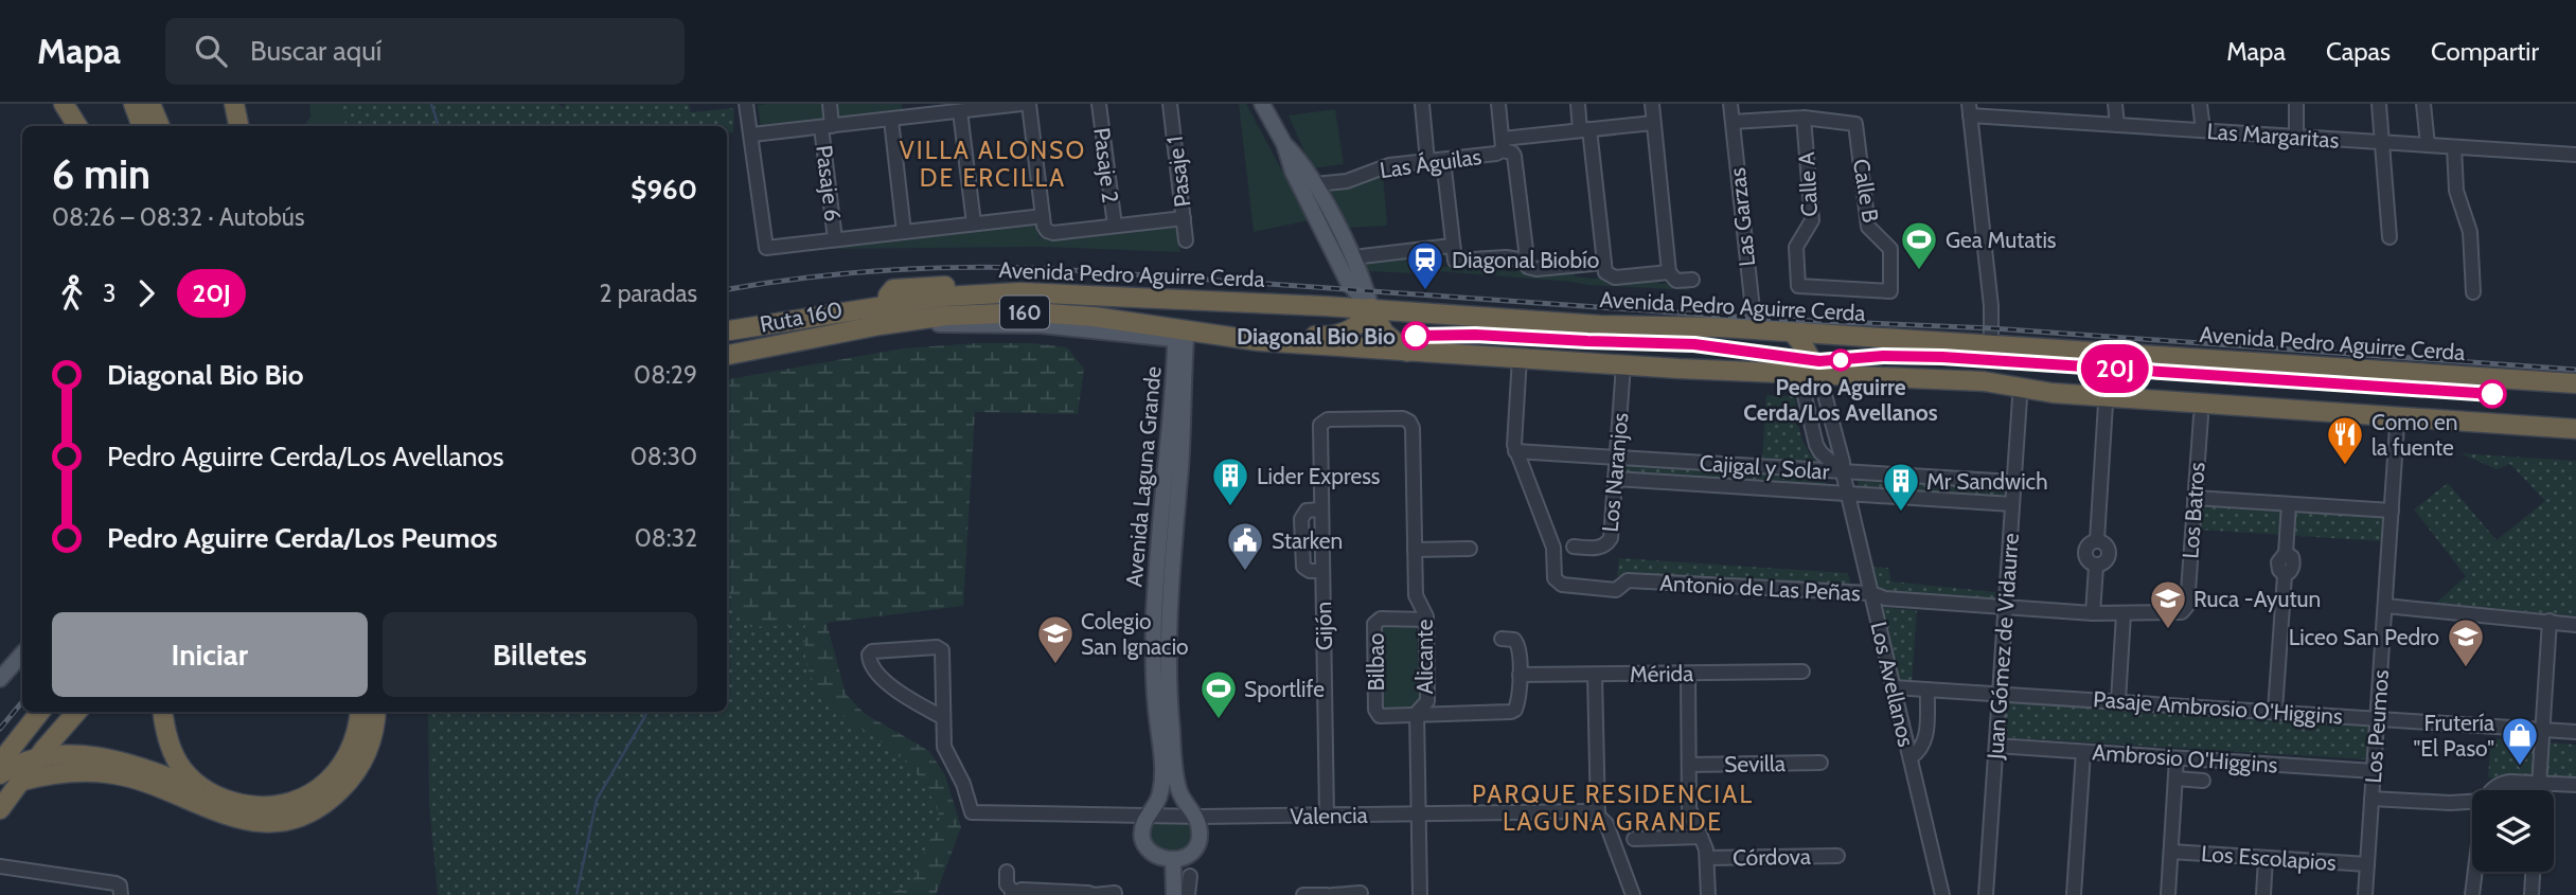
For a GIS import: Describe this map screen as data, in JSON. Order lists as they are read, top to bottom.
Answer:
{
  "streets": {
    "highway": ["Avenida Pedro Aguirre Cerda", "160", "Ruta 160"],
    "main road": ["Avenida Laguna Grande"],
    "street": [
      "Las Margaritas",
      "Las Águilas",
      "Pasaje 2",
      "Pasaje 1",
      "Pasaje 6",
      "Calle A",
      "Calle B",
      "Las Garzas",
      "Cajigal y Solar",
      "Los Naranjos",
      "Los Batros",
      "Antonio de Las Peñas",
      "Gijón",
      "Juan Gómez de Vidaurre",
      "Alicante",
      "Bilbao",
      "Mérida",
      "Los Avellanos",
      "Pasaje Ambrosio O'Higgins",
      "Los Peumos",
      "Ambrosio O'Higgins",
      "Sevilla",
      "Valencia",
      "Córdova",
      "Los Escolapios"
    ]
  },
  "crossings": [
    ["Calle A", "Calle B"],
    ["Las Garzas", "Avenida Pedro Aguirre Cerda"],
    ["Avenida Pedro Aguirre Cerda", "Ruta 160"],
    ["Avenida Pedro Aguirre Cerda", "Los Naranjos"],
    ["Avenida Pedro Aguirre Cerda", "Avenida Laguna Grande"],
    ["Avenida Pedro Aguirre Cerda", "Los Avellanos"],
    ["Cajigal y Solar", "Los Naranjos"],
    ["Cajigal y Solar", "Antonio de Las Peñas"],
    ["Cajigal y Solar", "Juan Gómez de Vidaurre"],
    ["Cajigal y Solar", "Los Avellanos"],
    ["Avenida Laguna Grande", "Valencia"],
    ["Los Batros", "Antonio de Las Peñas"],
    ["Antonio de Las Peñas", "Juan Gómez de Vidaurre"],
    ["Antonio de Las Peñas", "Los Avellanos"],
    ["Gijón", "Alicante"],
    ["Gijón", "Valencia"],
    ["Juan Gómez de Vidaurre", "Pasaje Ambrosio O'Higgins"],
    ["Juan Gómez de Vidaurre", "Ambrosio O'Higgins"],
    ["Alicante", "Bilbao"],
    ["Alicante", "Valencia"],
    ["Los Avellanos", "Pasaje Ambrosio O'Higgins"],
    ["Pasaje Ambrosio O'Higgins", "Los Peumos"],
    ["Los Peumos", "Ambrosio O'Higgins"],
    ["Los Peumos", "Los Escolapios"]
  ],
  "districts": ["VILLA ALONSO DE ERCILLA", "PARQUE RESIDENCIAL LAGUNA GRANDE"],
  "places": {
    "sports": ["Gea Mutatis", "Sportlife"],
    "station": ["Diagonal Biobío"],
    "other": ["Diagonal Bio Bio", "Pedro Aguirre Cerda/Los Avellanos"],
    "restaurant": ["Como en la fuente"],
    "building": ["Lider Express", "Mr Sandwich"],
    "public building": ["Starken"],
    "school or university": ["Ruca -Ayutun", "Colegio San Ignacio", "Liceo San Pedro"],
    "shop": ["Frutería \"El Paso\""]
  },
  "lines": ["bus line 20J"],
  "page": {
    "header": "Mapa",
    "search": "Buscar aquí",
    "nav": ["Mapa", "Capas", "Compartir"],
    "on_map": "20J",
    "heading": ["6 min", "08:26 – 08:32 · Autobús", "$960"],
    "legs": ["3", "20J", "2 paradas"],
    "list": [
      {
        "name": "Diagonal Bio Bio",
        "value": "08:29"
      },
      {
        "name": "Pedro Aguirre Cerda/Los Avellanos",
        "value": "08:30"
      },
      {
        "name": "Pedro Aguirre Cerda/Los Peumos",
        "value": "08:32"
      }
    ],
    "buttons": ["Iniciar", "Billetes"]
  }
}
